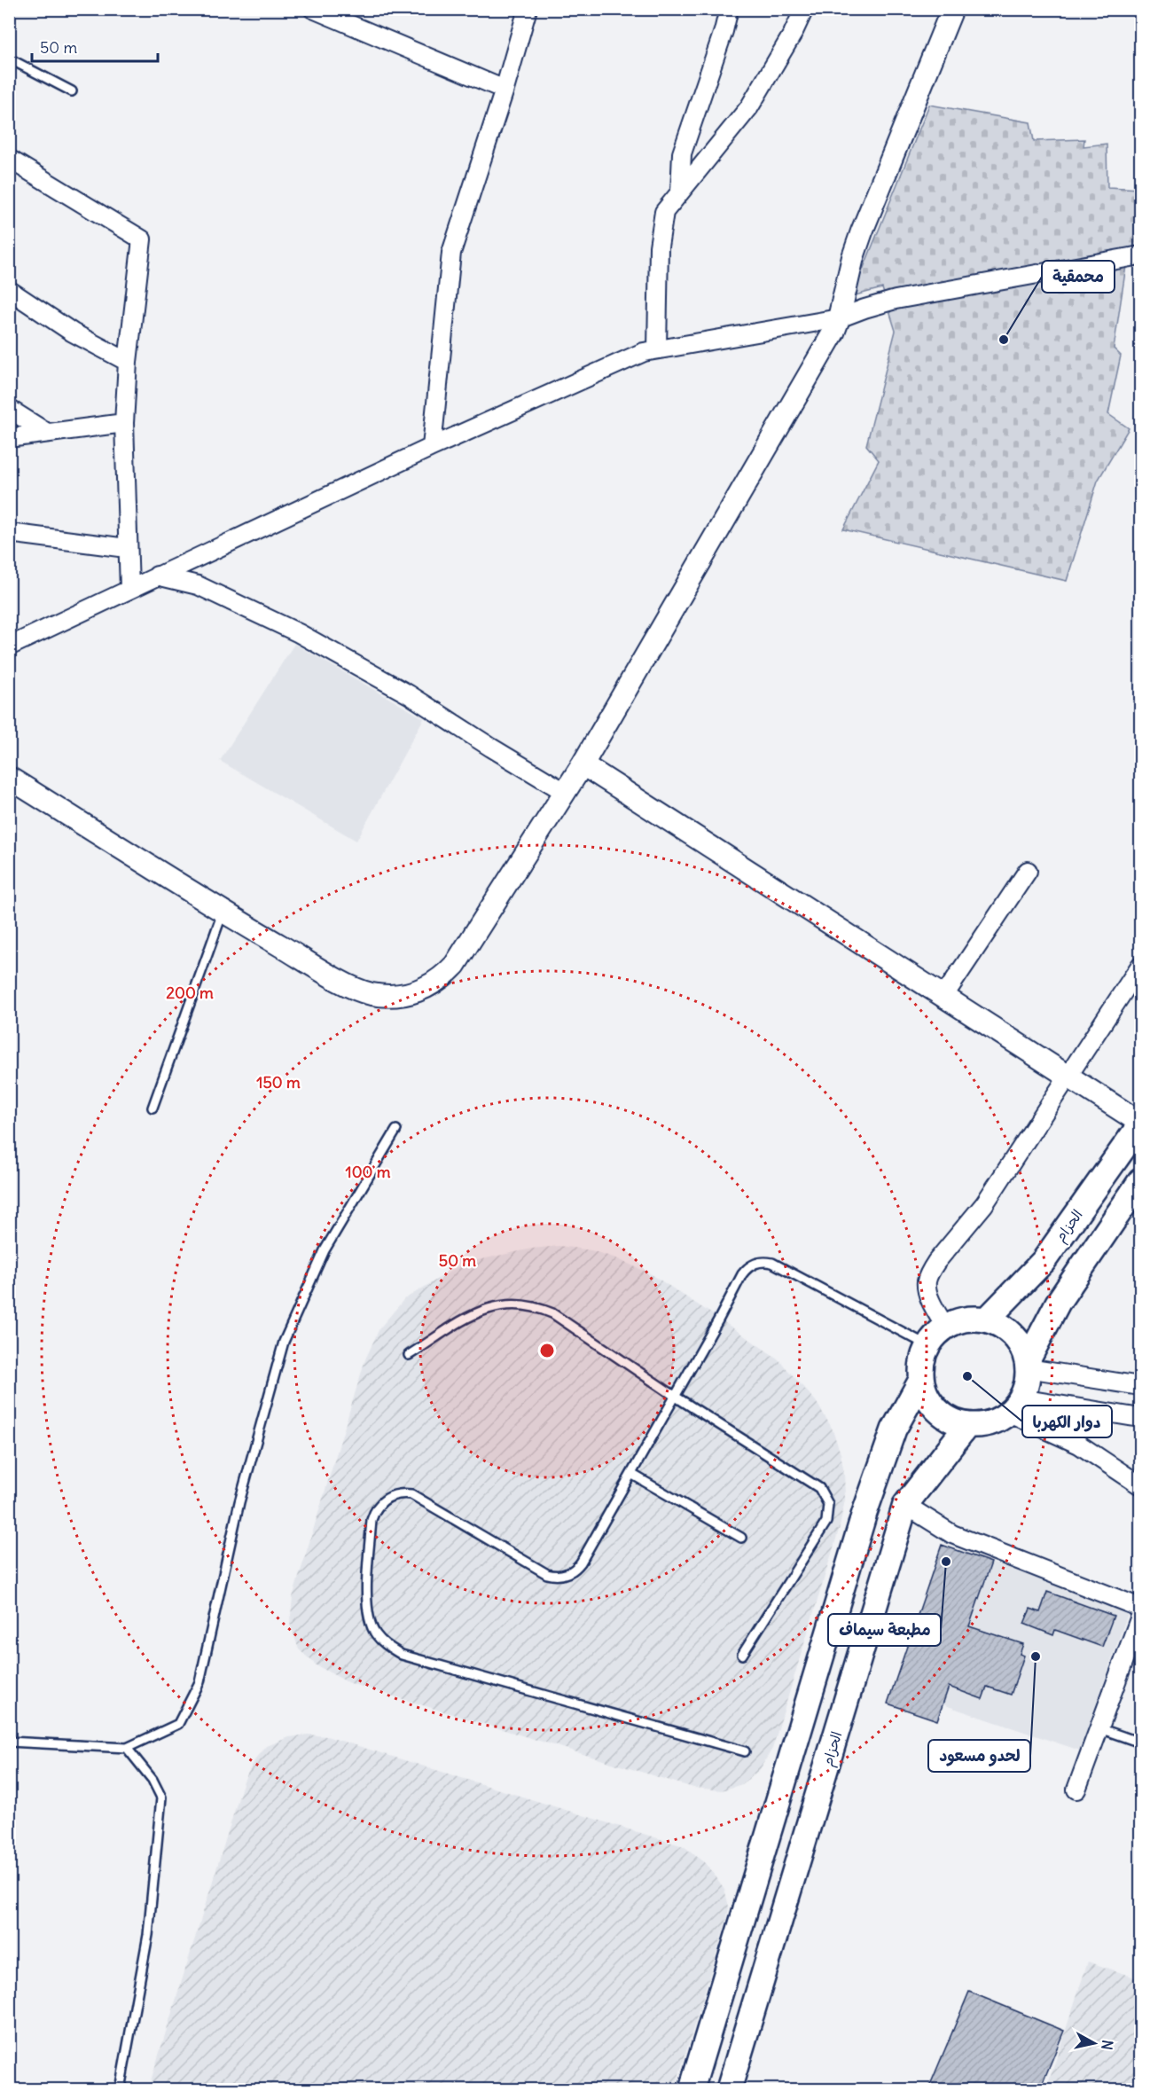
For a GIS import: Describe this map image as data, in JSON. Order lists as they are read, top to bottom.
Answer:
{
  "streets": {
    "main road": ["الحزام"]
  },
  "places": [
    "محمقية",
    "دوار الكهربا",
    "مطبعة سيماف",
    "لحدو مسعود"
  ],
  "scale_bar": "50 m",
  "north": "right",
  "rings": [
    "200 m",
    "150 m",
    "100 m",
    "50 m"
  ]
}
